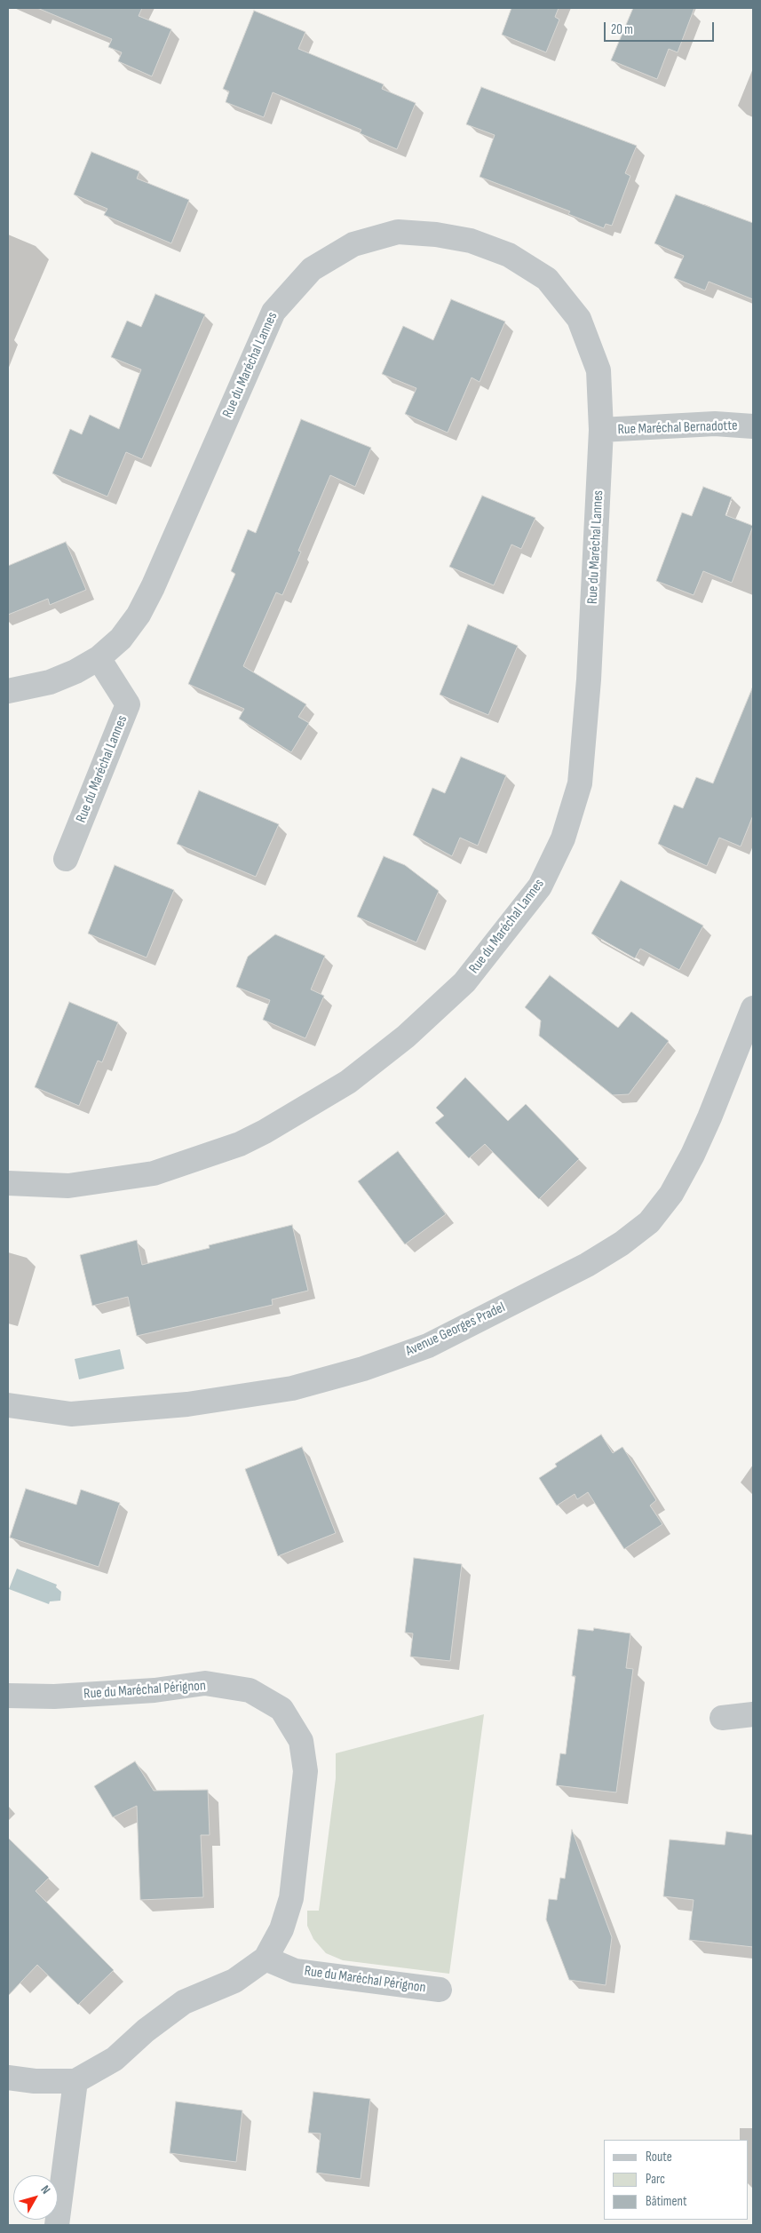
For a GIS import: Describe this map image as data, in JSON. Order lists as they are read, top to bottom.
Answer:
{
  "streets": {
    "street": [
      "Rue du Maréchal Lannes",
      "Rue Maréchal Bernadotte",
      "Avenue Georges Pradel",
      "Rue du Maréchal Pérignon"
    ]
  },
  "crossings": [
    ["Rue du Maréchal Lannes", "Rue Maréchal Bernadotte"]
  ],
  "legend": ["Route", "Parc", "Bâtiment"],
  "scale_bar": "20 m",
  "north": "top right"
}
